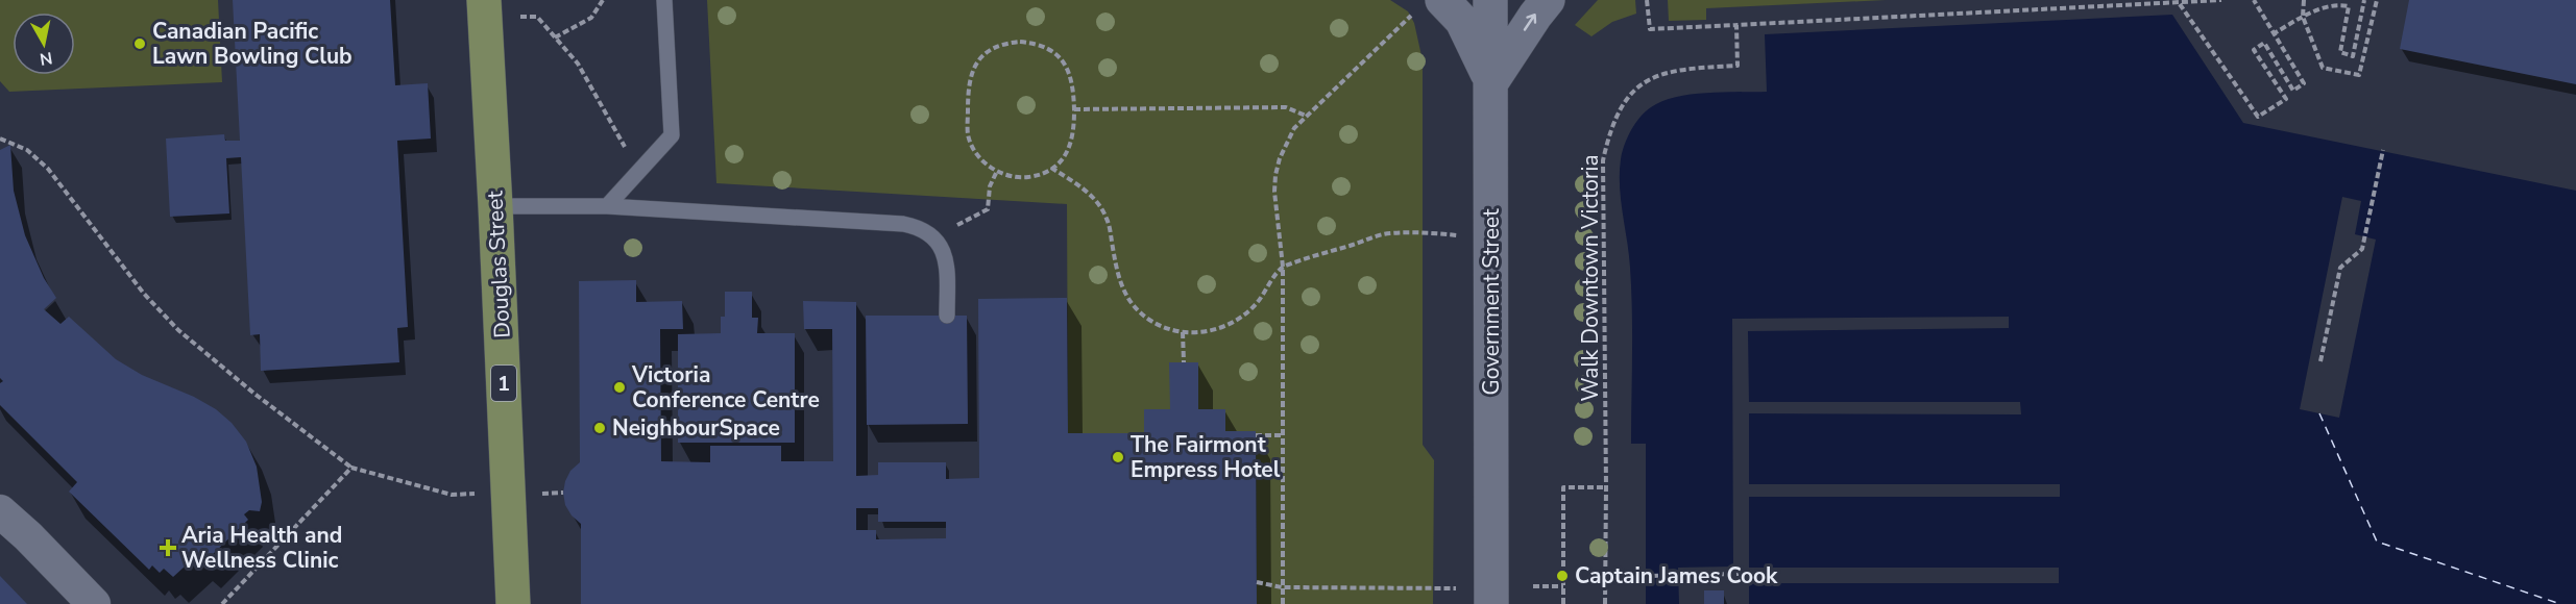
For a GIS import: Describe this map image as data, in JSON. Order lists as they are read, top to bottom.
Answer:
{
  "streets": {
    "main road": ["Douglas Street", "Government Street", "1"],
    "path": ["Walk Downtown Victoria"]
  },
  "places": {
    "other": [
      "Canadian Pacific Lawn Bowling Club",
      "Victoria Conference Centre",
      "NeighbourSpace",
      "The Fairmont Empress Hotel",
      "Captain James Cook"
    ],
    "health": ["Aria Health and Wellness Clinic"]
  },
  "north": "bottom"
}
